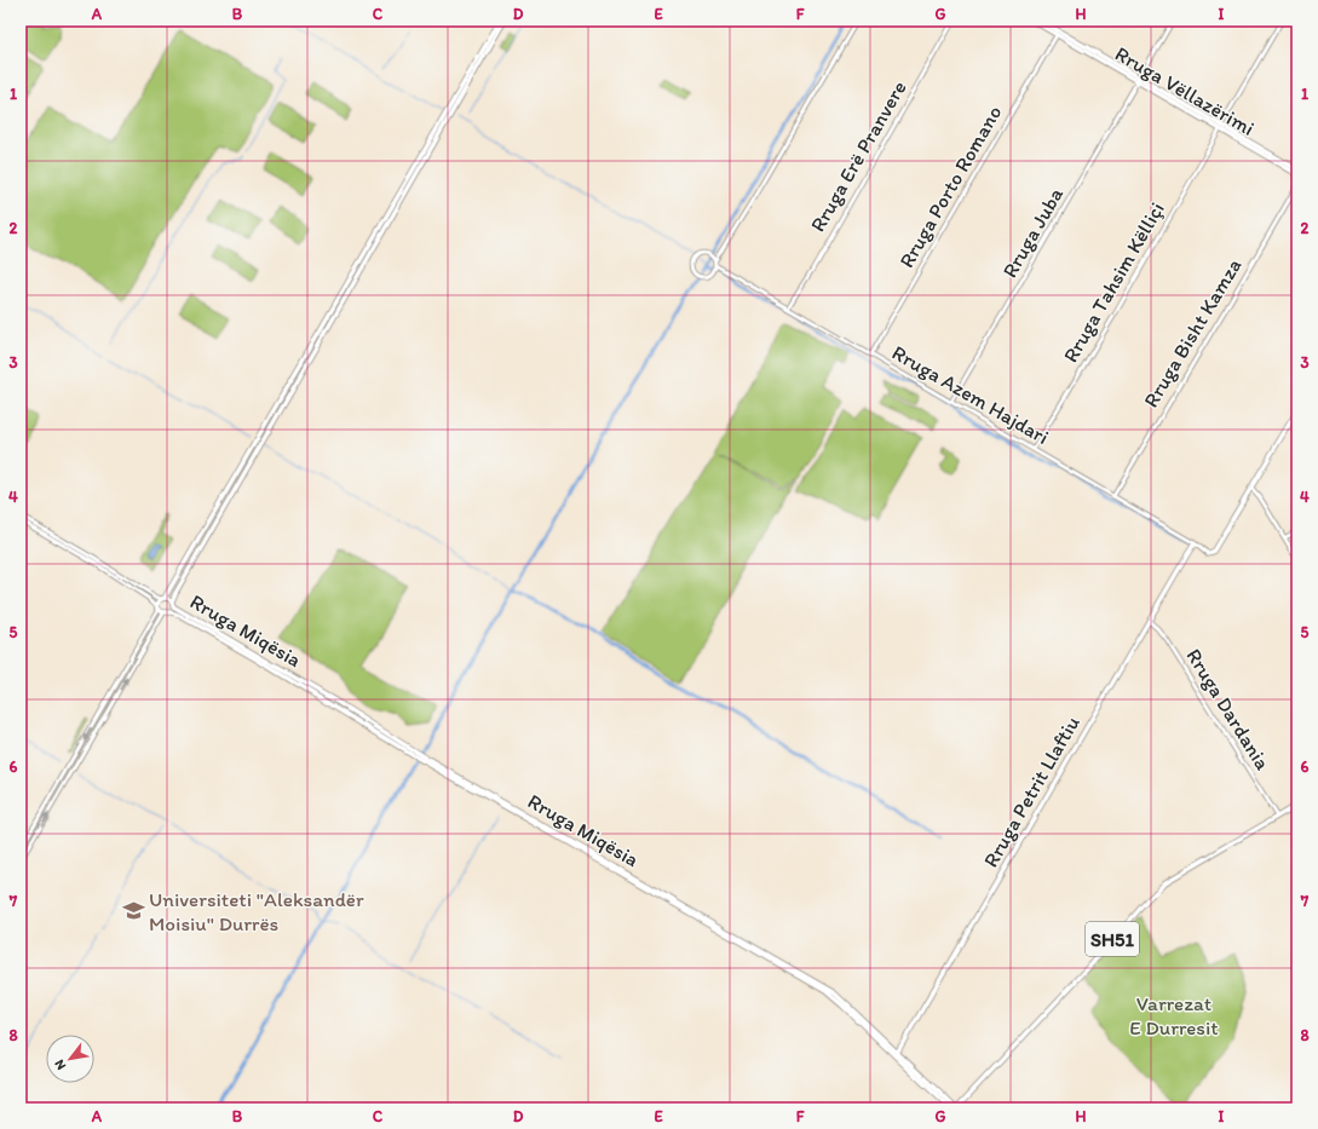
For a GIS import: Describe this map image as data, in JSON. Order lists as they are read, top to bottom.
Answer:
{
  "streets": {
    "main road": [
      "Rruga Vëllazërimi",
      "Rruga Azem Hajdari",
      "Rruga Miqësia",
      "Rruga Petrit Llaftiu",
      "SH51"
    ],
    "street": [
      "Rruga Erë Pranvere",
      "Rruga Porto Romano",
      "Rruga Juba",
      "Rruga Tahsim Këlliçi",
      "Rruga Bisht Kamza",
      "Rruga Dardania"
    ]
  },
  "crossings": [
    ["Rruga Vëllazërimi", "Rruga Porto Romano"],
    ["Rruga Vëllazërimi", "Rruga Juba"],
    ["Rruga Vëllazërimi", "Rruga Tahsim Këlliçi"],
    ["Rruga Erë Pranvere", "Rruga Azem Hajdari"],
    ["Rruga Porto Romano", "Rruga Azem Hajdari"],
    ["Rruga Juba", "Rruga Azem Hajdari"],
    ["Rruga Tahsim Këlliçi", "Rruga Azem Hajdari"],
    ["Rruga Bisht Kamza", "Rruga Azem Hajdari"],
    ["Rruga Azem Hajdari", "Rruga Petrit Llaftiu"],
    ["Rruga Miqësia", "Rruga Petrit Llaftiu"],
    ["Rruga Miqësia", "SH51"],
    ["Rruga Dardania", "Rruga Petrit Llaftiu"],
    ["Rruga Dardania", "SH51"]
  ],
  "parks": ["Varrezat E Durresit"],
  "places": {
    "school or university": ["Universiteti \"Aleksandër Moisiu\" Durrës"]
  },
  "north": "bottom left",
  "grid": {
    "columns": [
      "A",
      "B",
      "C",
      "D",
      "E",
      "F",
      "G",
      "H",
      "I"
    ],
    "rows": [
      "1",
      "2",
      "3",
      "4",
      "5",
      "6",
      "7",
      "8"
    ]
  }
}
